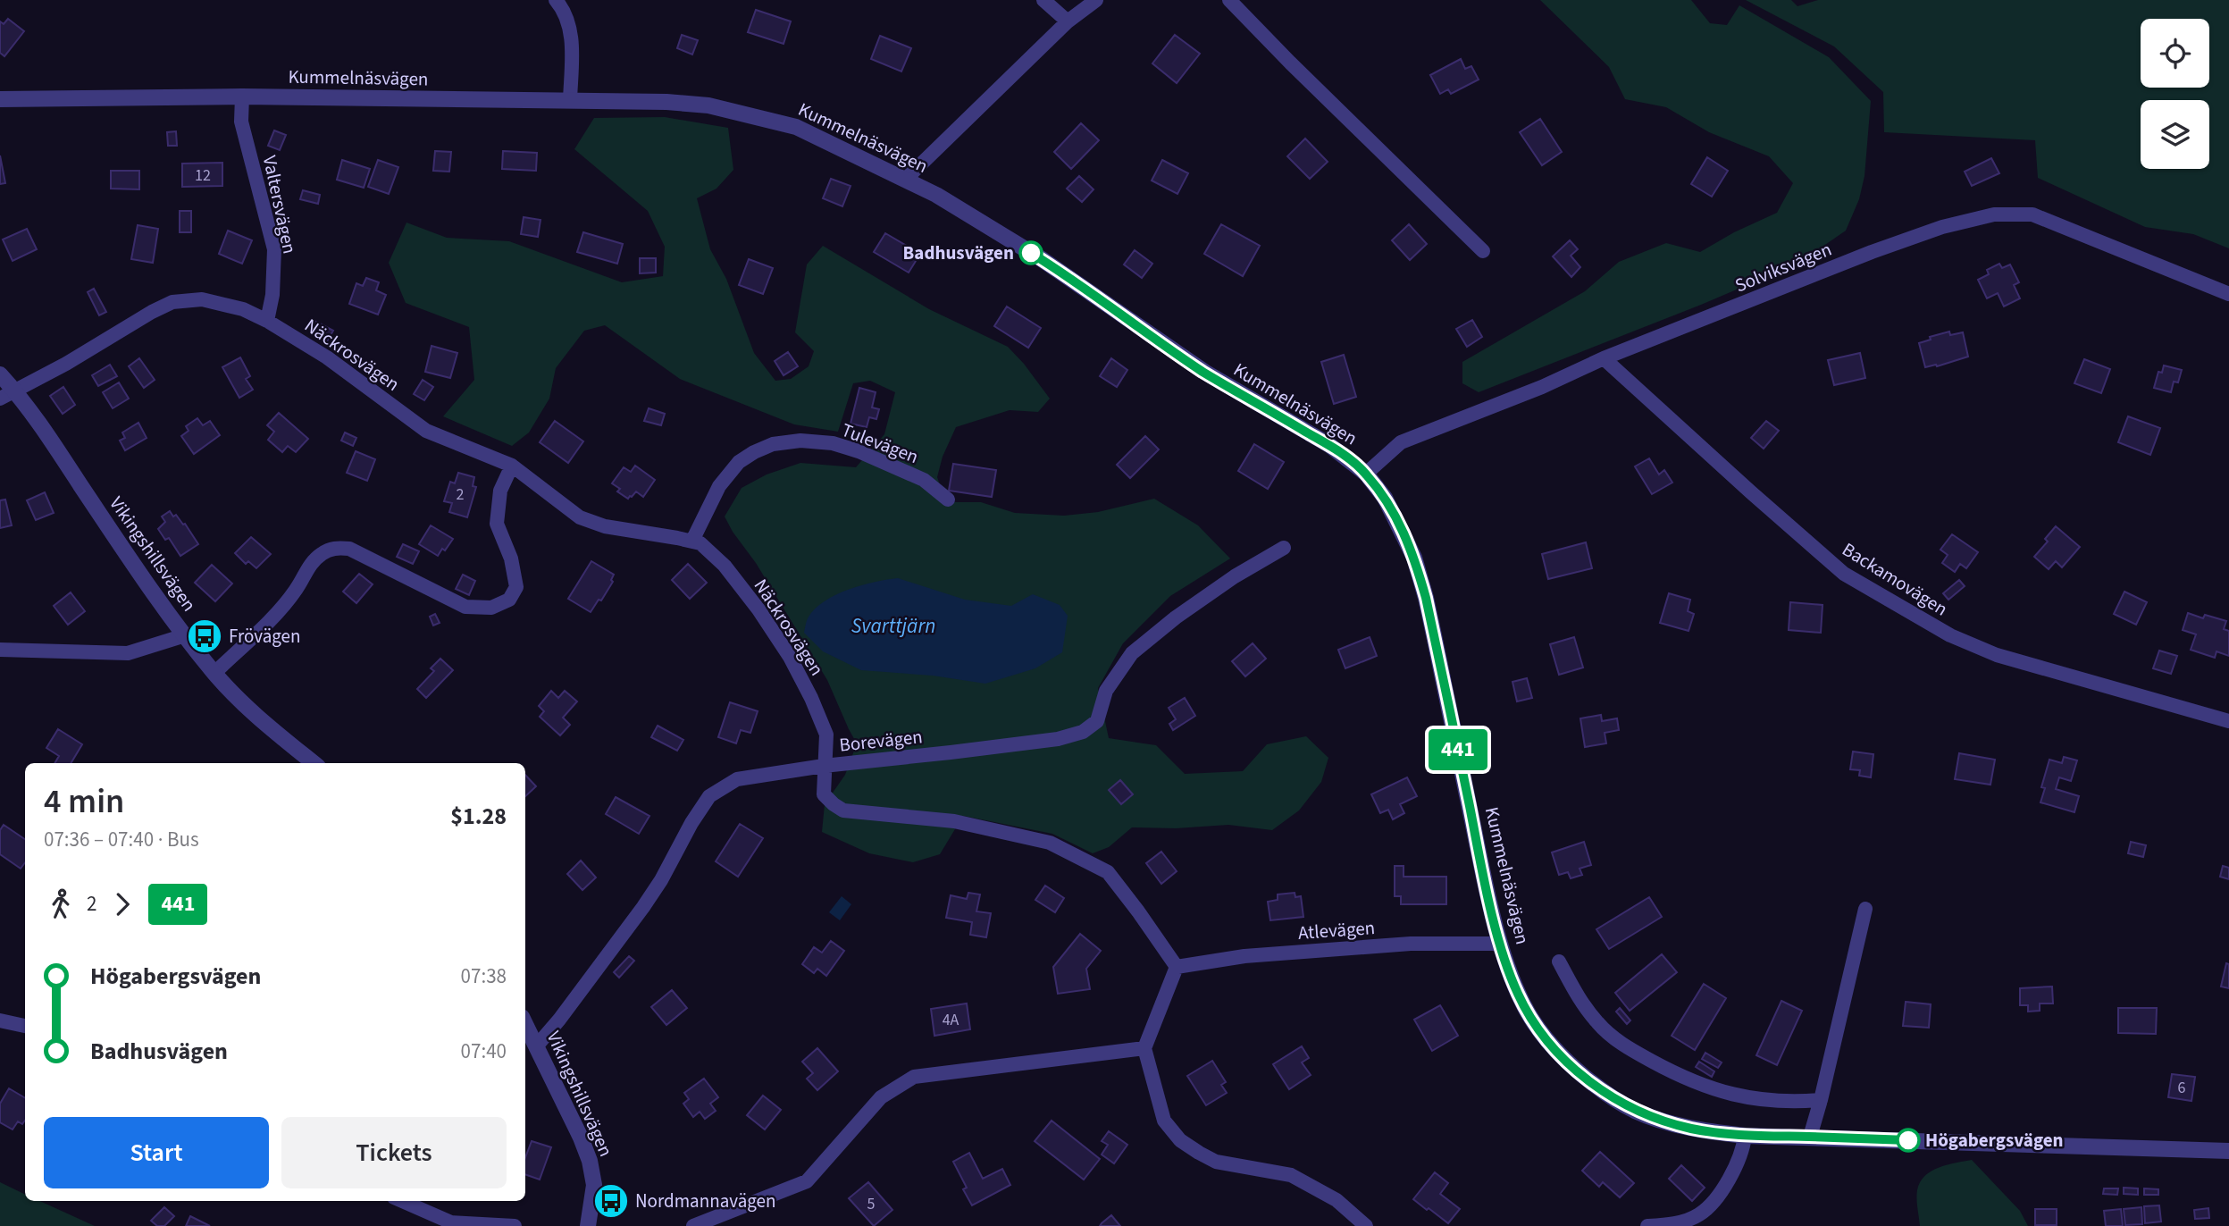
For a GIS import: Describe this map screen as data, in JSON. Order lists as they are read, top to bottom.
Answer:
{
  "streets": {
    "street": [
      "Kummelnäsvägen",
      "Valtersvägen",
      "Solviksvägen",
      "Näckrosvägen",
      "Tulevägen",
      "Vikingshillsvägen",
      "Backamovägen",
      "Borevägen",
      "Atlevägen"
    ]
  },
  "crossings": [
    ["Kummelnäsvägen", "Valtersvägen"],
    ["Kummelnäsvägen", "Solviksvägen"],
    ["Kummelnäsvägen", "Atlevägen"],
    ["Valtersvägen", "Näckrosvägen"],
    ["Solviksvägen", "Backamovägen"],
    ["Näckrosvägen", "Tulevägen"],
    ["Näckrosvägen", "Vikingshillsvägen"],
    ["Näckrosvägen", "Borevägen"],
    ["Näckrosvägen", "Atlevägen"],
    ["Vikingshillsvägen", "Borevägen"]
  ],
  "water": ["Svarttjärn"],
  "places": {
    "other": ["Badhusvägen", "Högabergsvägen"],
    "bus stop": ["Frövägen", "Nordmannavägen"]
  },
  "lines": ["bus line 441"],
  "house_numbers": [
    "12",
    "2",
    "4A",
    "6",
    "5"
  ],
  "page": {
    "on_map": "441",
    "heading": ["4 min", "07:36 – 07:40 · Bus", "$1.28"],
    "legs": ["2", "441"],
    "list": [
      {
        "name": "Högabergsvägen",
        "value": "07:38"
      },
      {
        "name": "Badhusvägen",
        "value": "07:40"
      }
    ],
    "buttons": ["Start", "Tickets"]
  }
}
